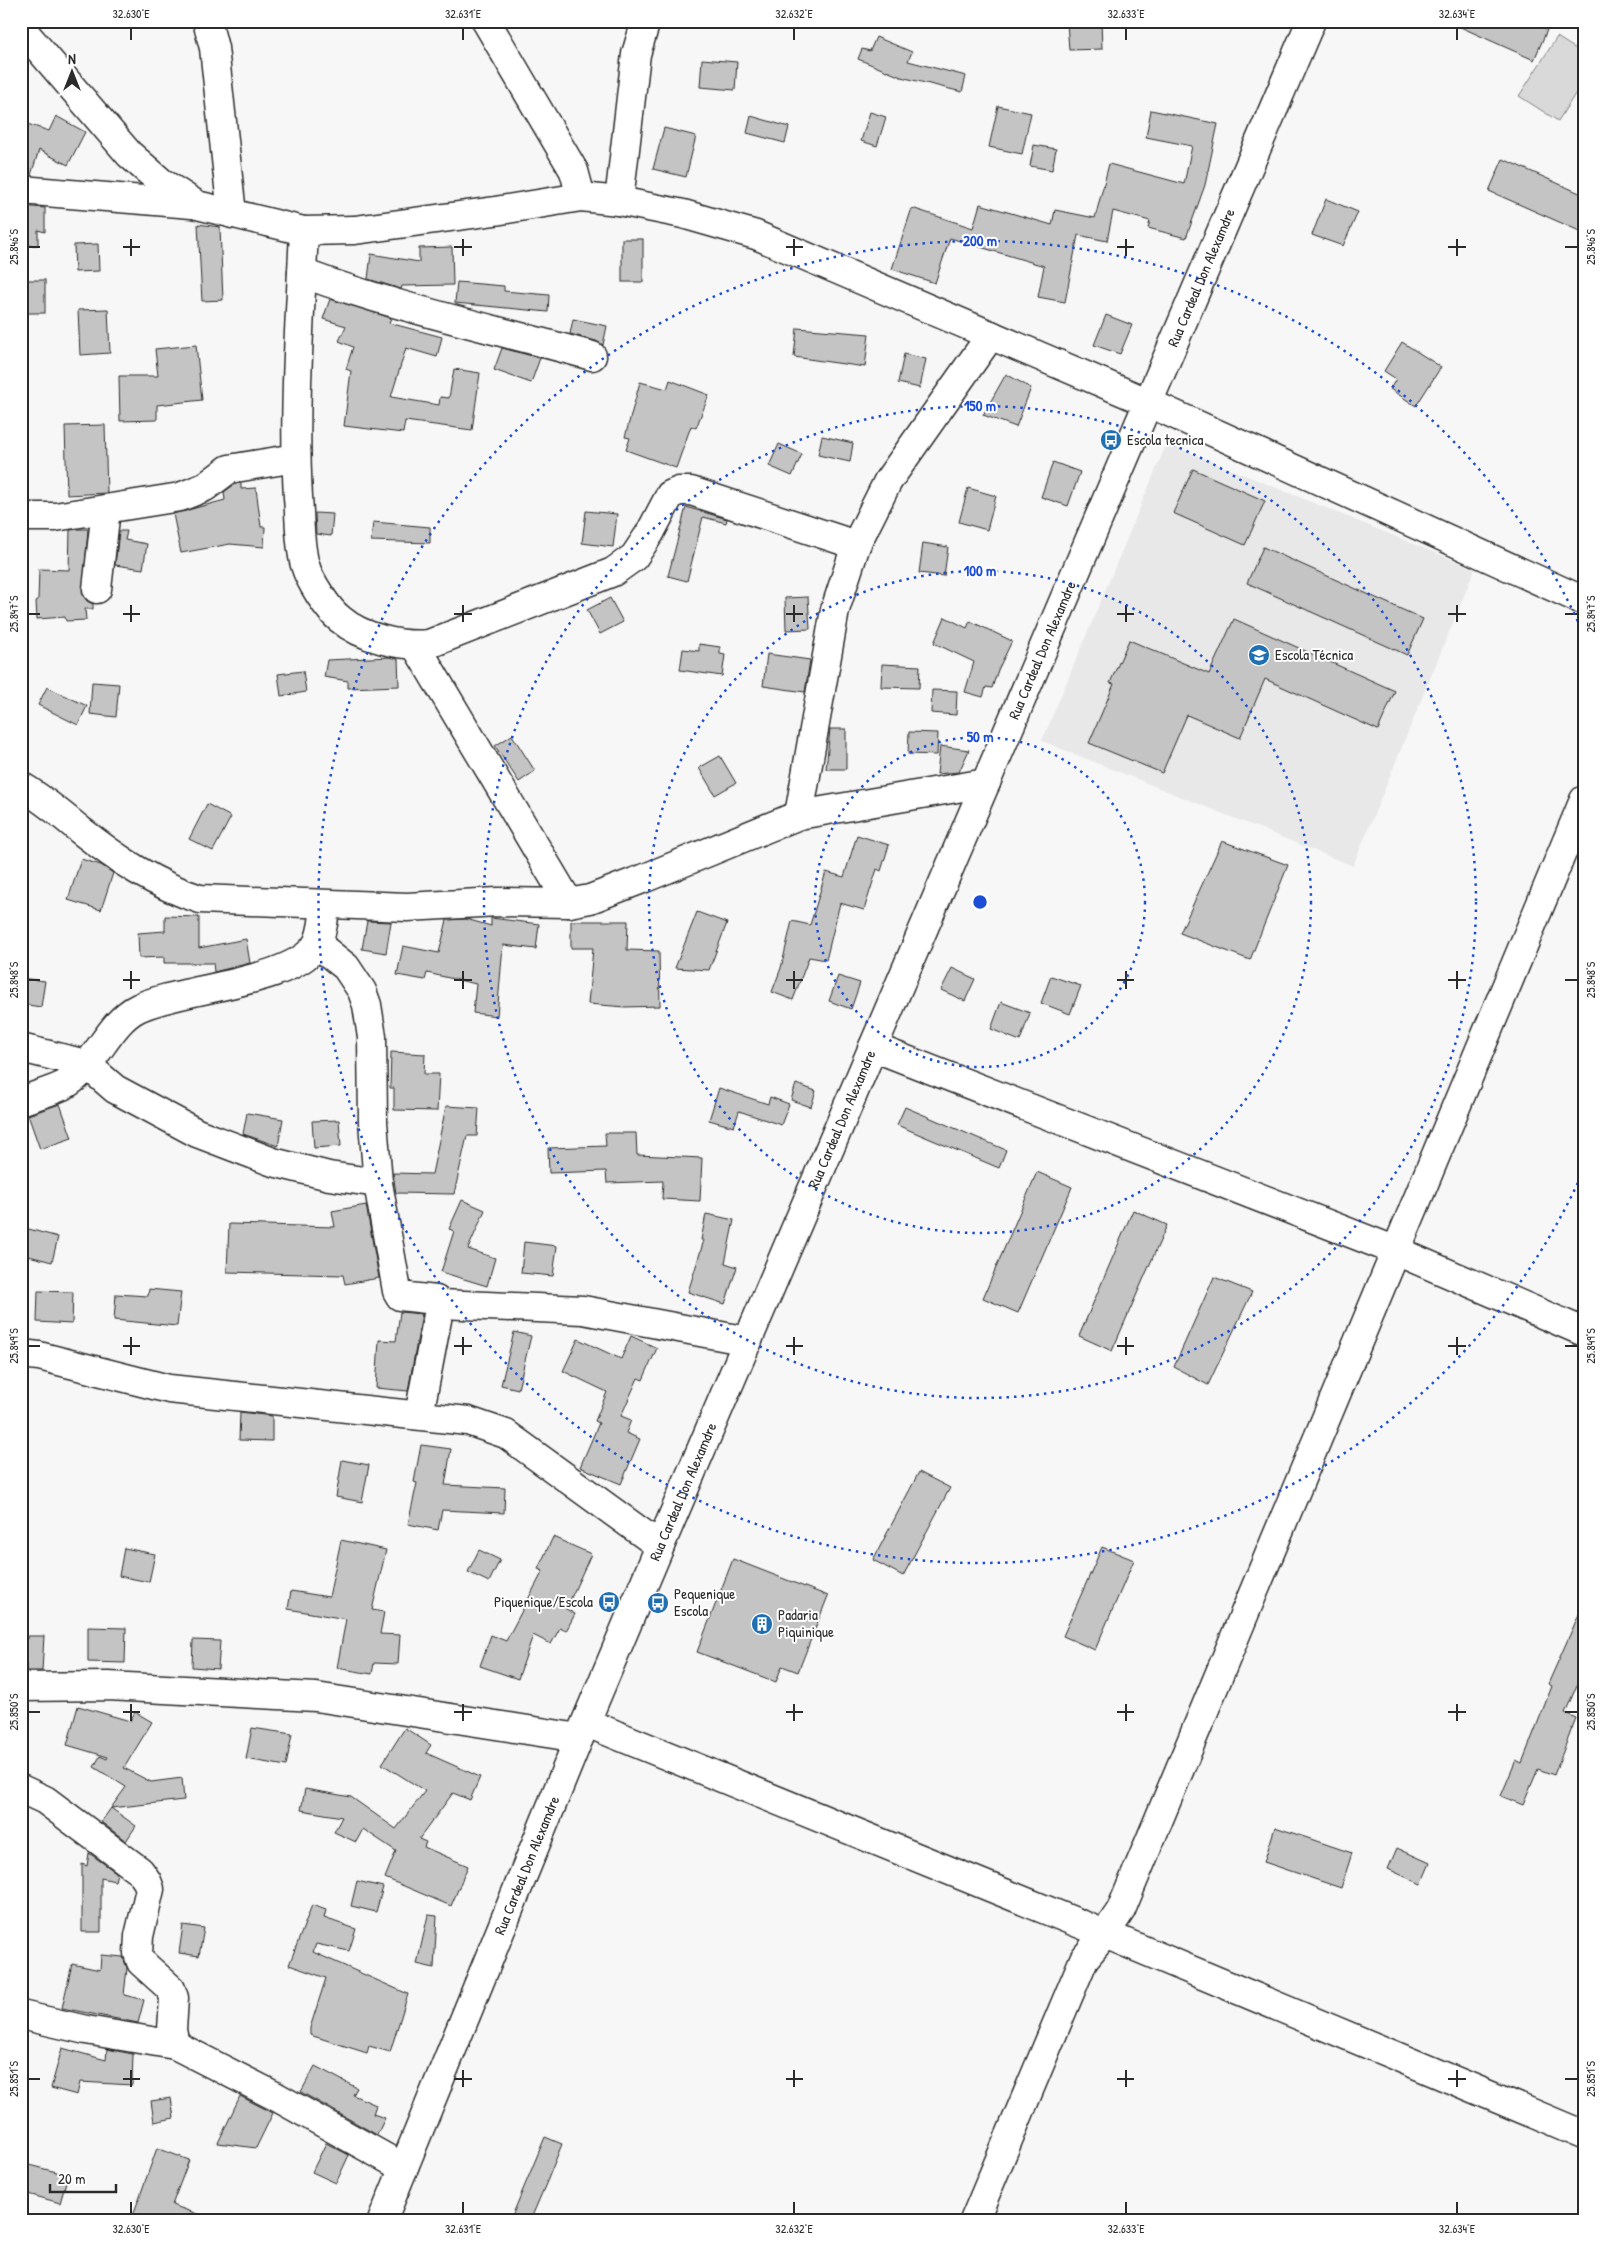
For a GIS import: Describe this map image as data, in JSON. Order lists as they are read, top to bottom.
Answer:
{
  "streets": {
    "street": ["Rua Cardeal Don Alexamdre"]
  },
  "places": {
    "bus stop": ["Escola tecnica", "Piquenique/Escola", "Pequenique Escola"],
    "school or university": ["Escola Técnica"],
    "building": ["Padaria Piquinique"]
  },
  "scale_bar": "20 m",
  "north": "top",
  "coordinates": [
    "32.630°E",
    "32.631°E",
    "32.632°E",
    "32.633°E",
    "32.634°E",
    "25.846°S",
    "25.847°S",
    "25.848°S",
    "25.849°S",
    "25.850°S",
    "25.851°S"
  ],
  "rings": [
    "200 m",
    "150 m",
    "100 m",
    "50 m"
  ]
}
